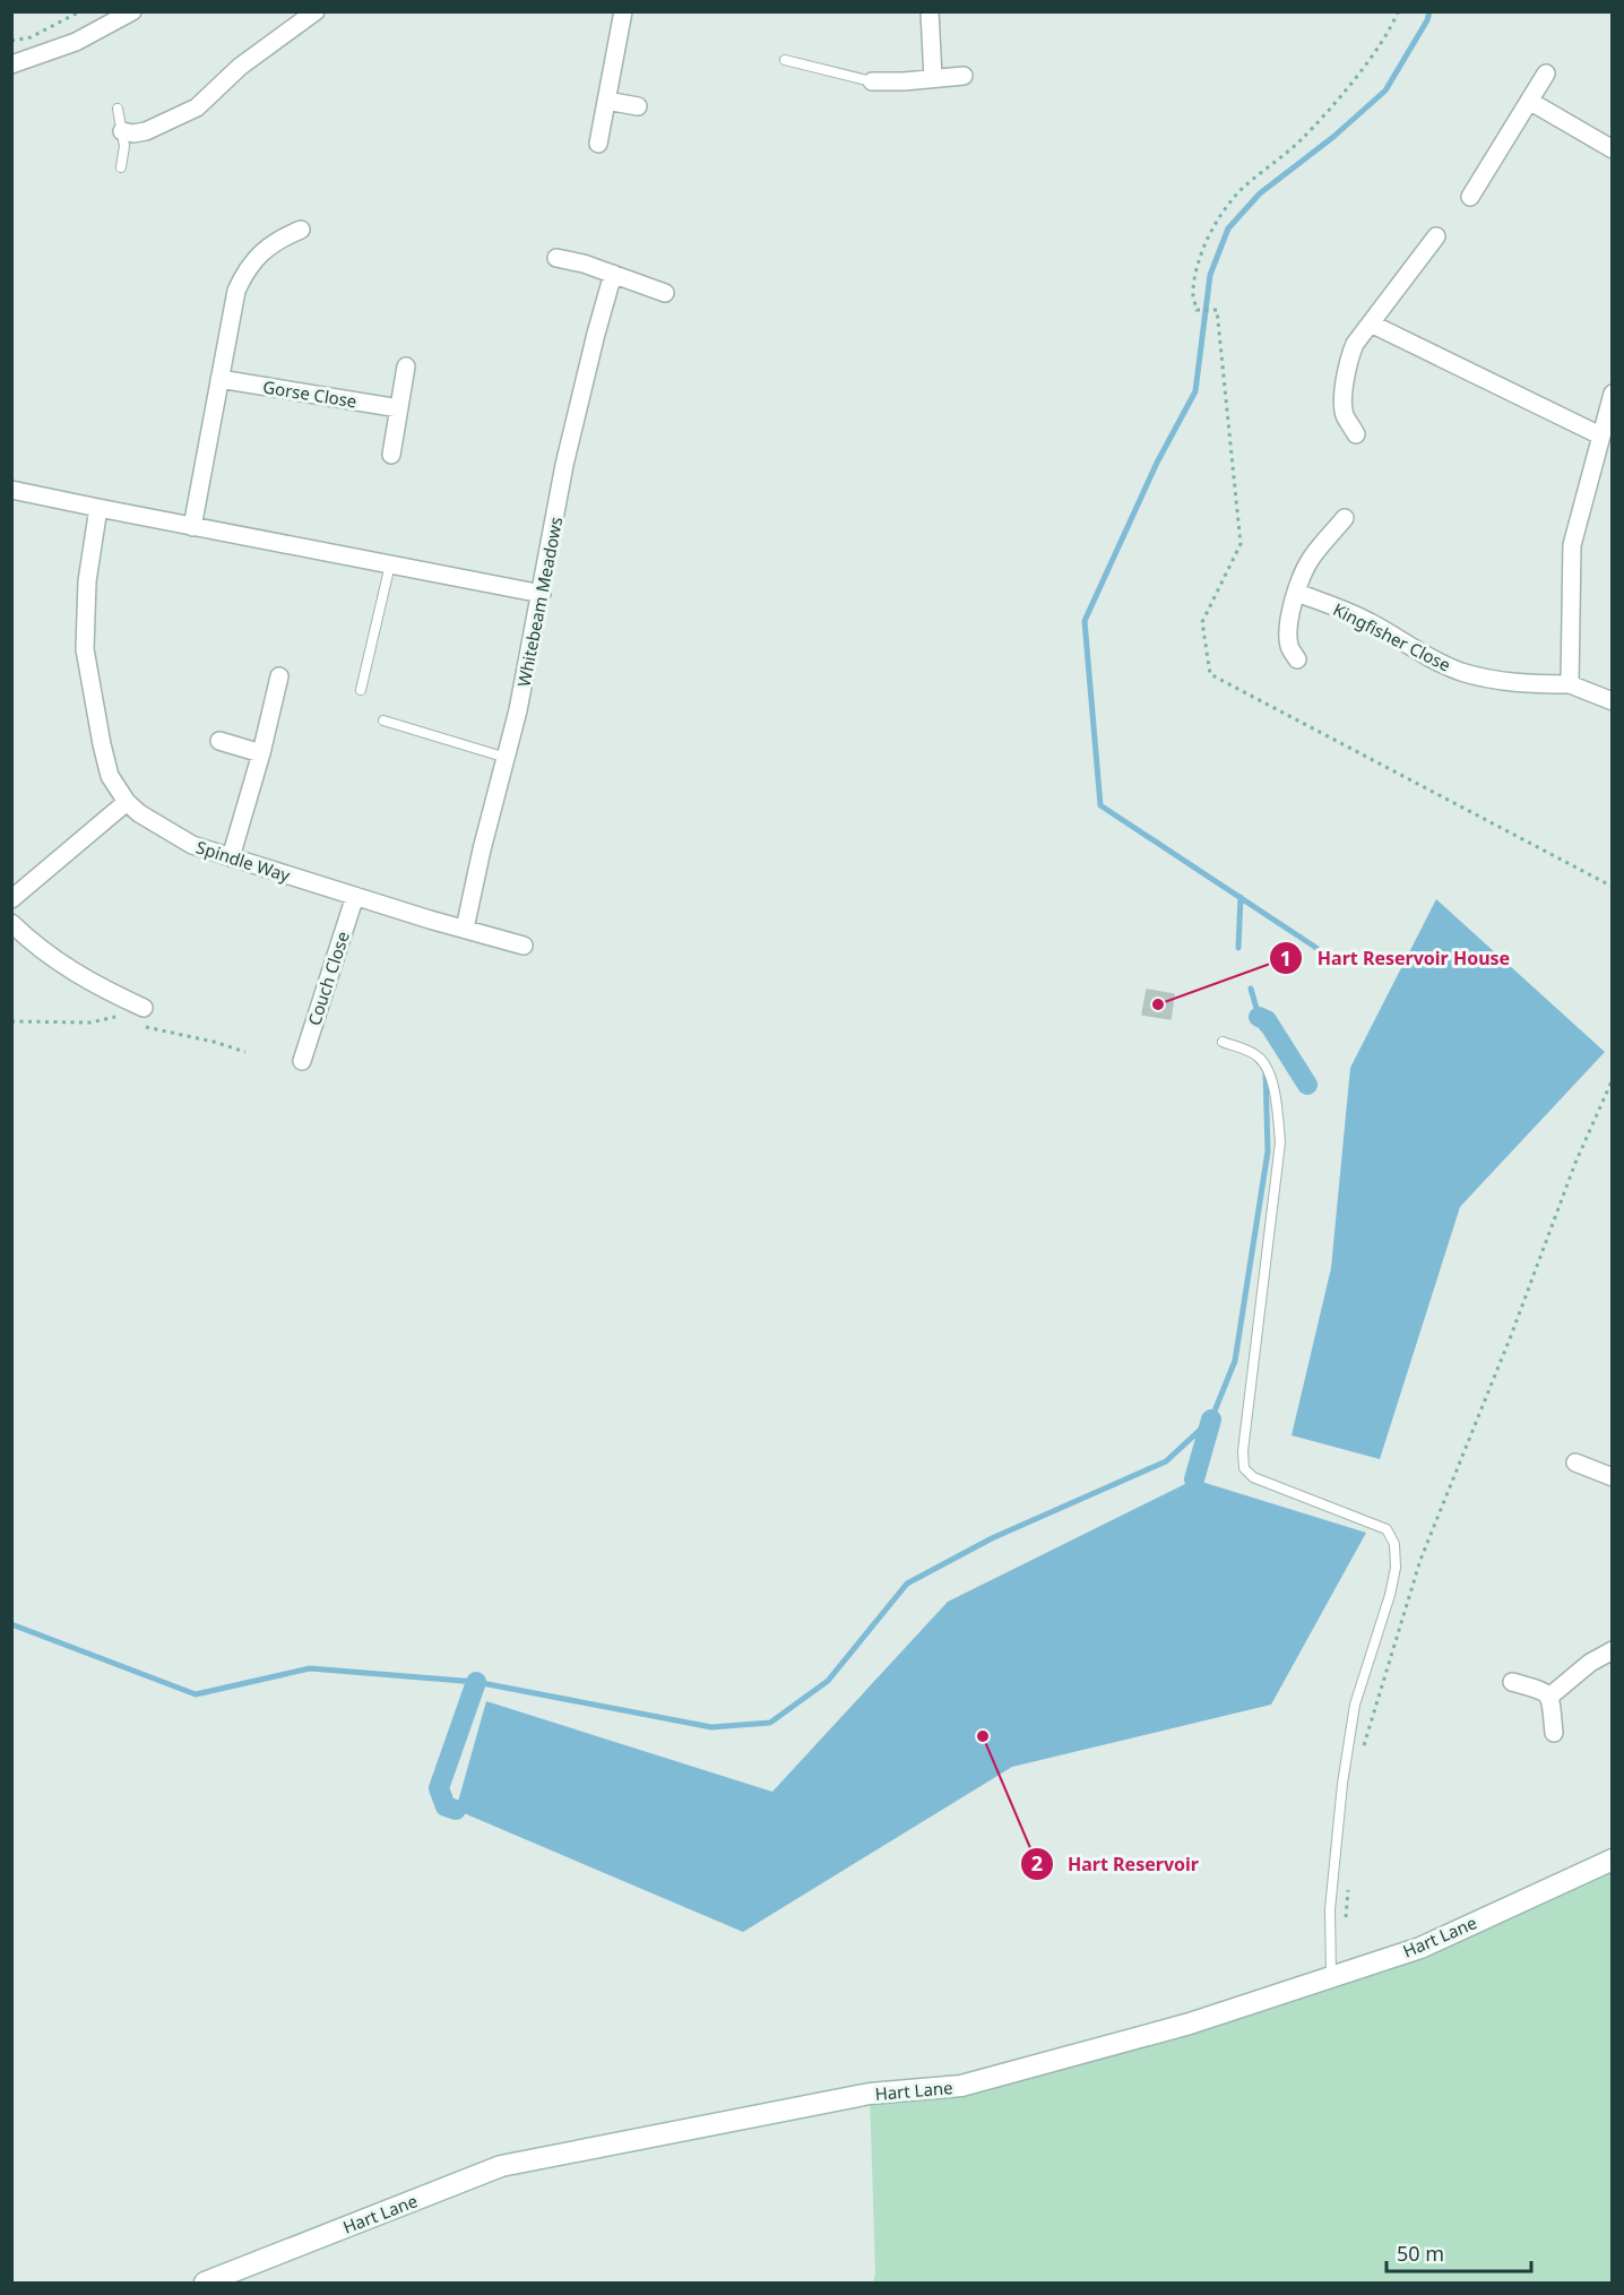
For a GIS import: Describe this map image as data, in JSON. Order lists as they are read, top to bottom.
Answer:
{
  "streets": {
    "street": [
      "Gorse Close",
      "Whitebeam Meadows",
      "Kingfisher Close",
      "Spindle Way",
      "Couch Close",
      "Hart Lane"
    ]
  },
  "crossings": [
    ["Whitebeam Meadows", "Spindle Way"],
    ["Spindle Way", "Couch Close"]
  ],
  "places": ["Hart Reservoir House", "Hart Reservoir"],
  "scale_bar": "50 m"
}
